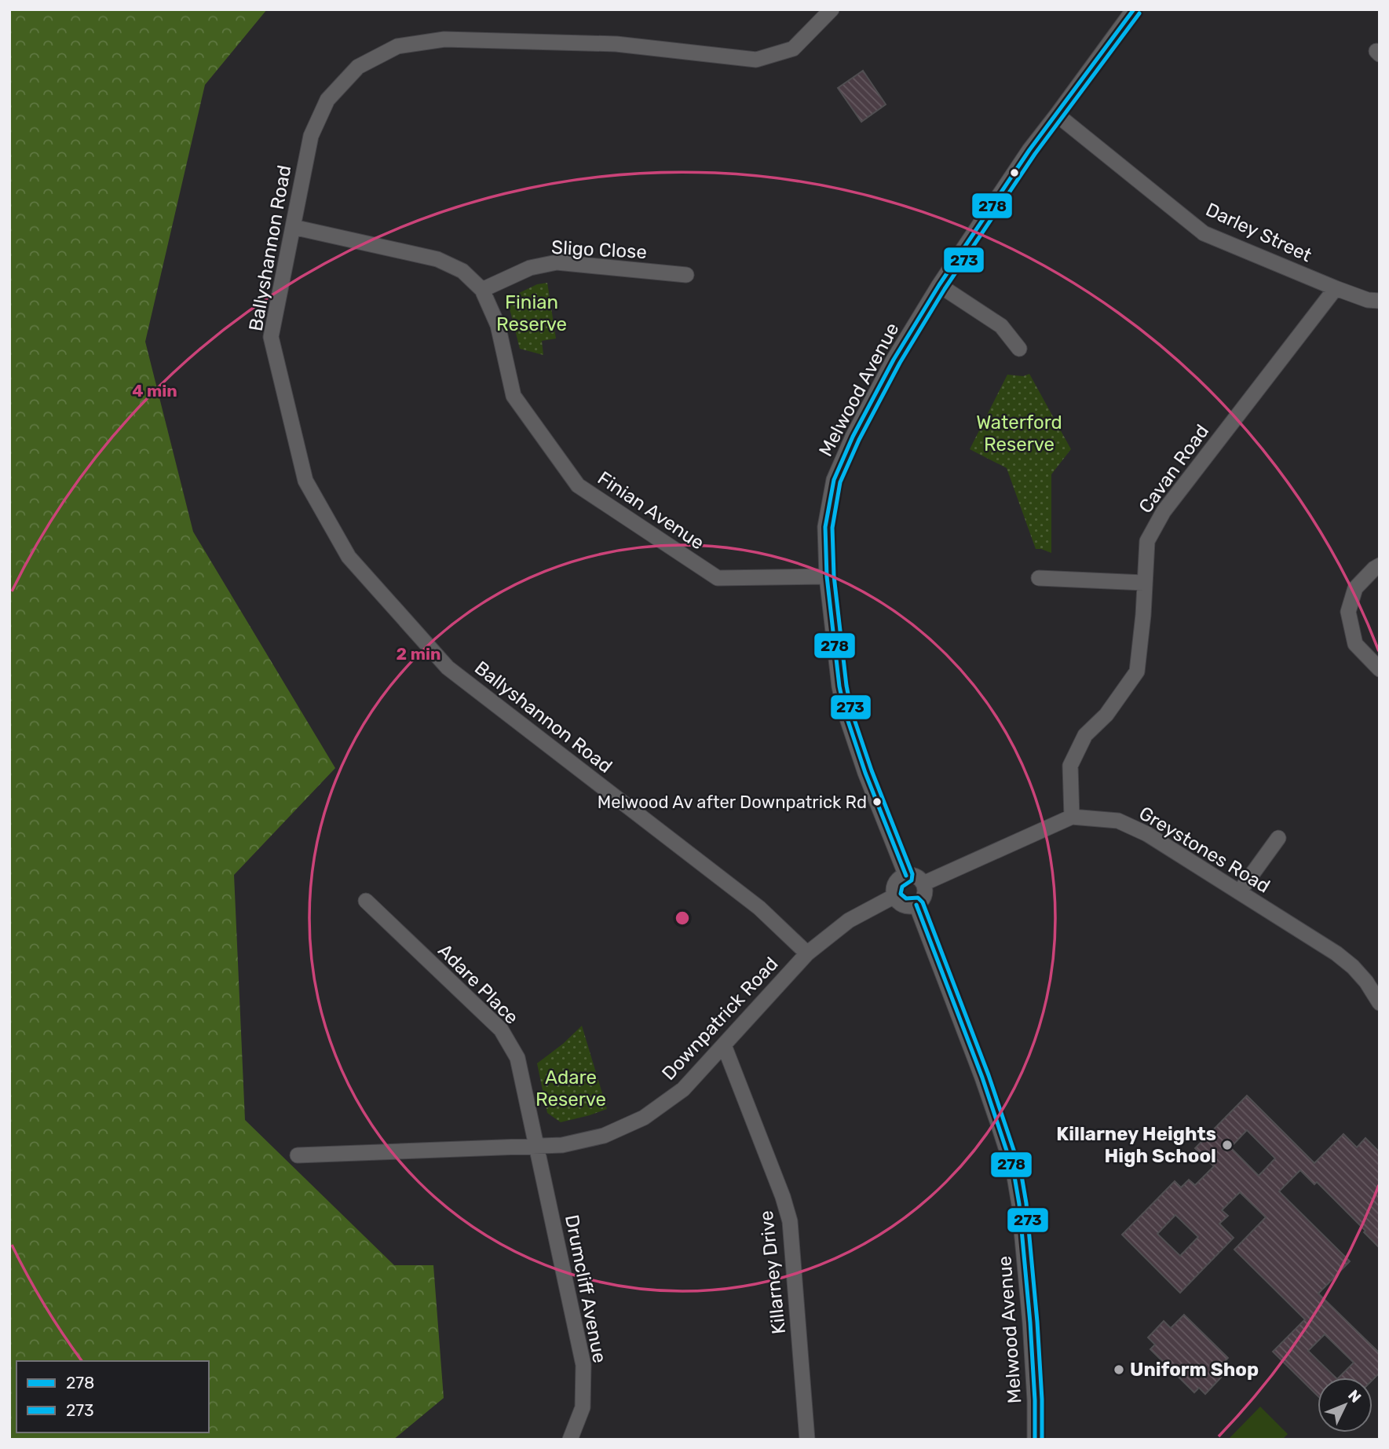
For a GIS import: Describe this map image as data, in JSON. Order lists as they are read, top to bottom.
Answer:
{
  "streets": {
    "street": [
      "Darley Street",
      "Ballyshannon Road",
      "Sligo Close",
      "Melwood Avenue",
      "Cavan Road",
      "Finian Avenue",
      "Greystones Road",
      "Adare Place",
      "Downpatrick Road",
      "Killarney Drive",
      "Drumcliff Avenue"
    ]
  },
  "crossings": [
    ["Darley Street", "Melwood Avenue"],
    ["Darley Street", "Cavan Road"],
    ["Ballyshannon Road", "Finian Avenue"],
    ["Ballyshannon Road", "Downpatrick Road"],
    ["Sligo Close", "Finian Avenue"],
    ["Melwood Avenue", "Finian Avenue"],
    ["Melwood Avenue", "Greystones Road"],
    ["Melwood Avenue", "Downpatrick Road"],
    ["Cavan Road", "Greystones Road"],
    ["Greystones Road", "Downpatrick Road"],
    ["Adare Place", "Downpatrick Road"],
    ["Adare Place", "Drumcliff Avenue"],
    ["Downpatrick Road", "Killarney Drive"],
    ["Downpatrick Road", "Drumcliff Avenue"]
  ],
  "parks": ["Finian Reserve", "Waterford Reserve", "Adare Reserve"],
  "places": ["Melwood Av after Downpatrick Rd", "Killarney Heights High School", "Uniform Shop"],
  "lines": ["transit line 278", "transit line 273"],
  "legend": ["278", "273"],
  "north": "top right",
  "rings": ["4 min", "2 min"]
}
